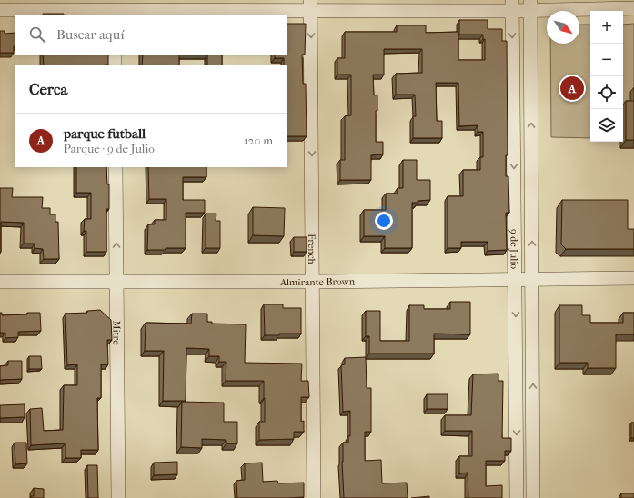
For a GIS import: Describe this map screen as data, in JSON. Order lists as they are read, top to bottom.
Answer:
{
  "streets": {
    "street": [
      "French",
      "9 de Julio",
      "Almirante Brown",
      "Mitre"
    ]
  },
  "crossings": [
    ["French", "Almirante Brown"],
    ["9 de Julio", "Almirante Brown"],
    ["Almirante Brown", "Mitre"]
  ],
  "one_way": ["French"],
  "north": "bottom right",
  "page": {
    "map_buttons": ["+", "−"],
    "search": "Buscar aquí",
    "heading": "Cerca",
    "pins": "A",
    "list": [
      {
        "mark": "A",
        "name": "parque futball",
        "note": "Parque · 9 de Julio",
        "value": "120 m"
      }
    ]
  }
}
